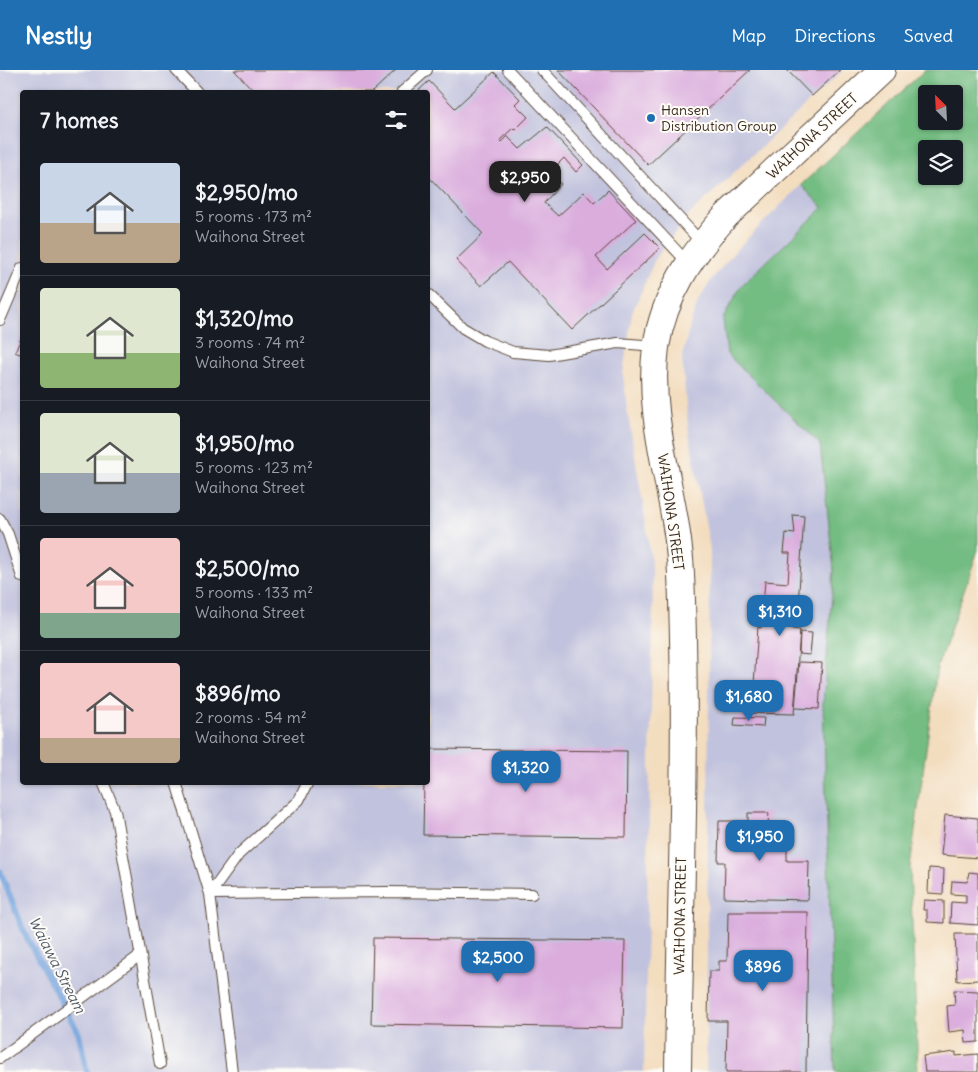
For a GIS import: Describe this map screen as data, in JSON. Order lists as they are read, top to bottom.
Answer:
{
  "streets": {
    "street": ["WAIHONA STREET"]
  },
  "water": ["Waiawa Stream"],
  "places": ["Hansen Distribution Group"],
  "north": "top left",
  "page": {
    "header": "Nestly",
    "nav": ["Map", "Directions", "Saved"],
    "heading": "7 homes",
    "list": [
      {
        "name": "$2,950/mo",
        "note": "5 rooms · 173 m² · Waihona Street"
      },
      {
        "name": "$1,320/mo",
        "note": "3 rooms · 74 m² · Waihona Street"
      },
      {
        "name": "$1,950/mo",
        "note": "5 rooms · 123 m² · Waihona Street"
      },
      {
        "name": "$2,500/mo",
        "note": "5 rooms · 133 m² · Waihona Street"
      },
      {
        "name": "$896/mo",
        "note": "2 rooms · 54 m² · Waihona Street"
      }
    ],
    "price": [
      "$2,950",
      "$1,310",
      "$1,680",
      "$1,320",
      "$1,950",
      "$2,500",
      "$896"
    ]
  }
}
